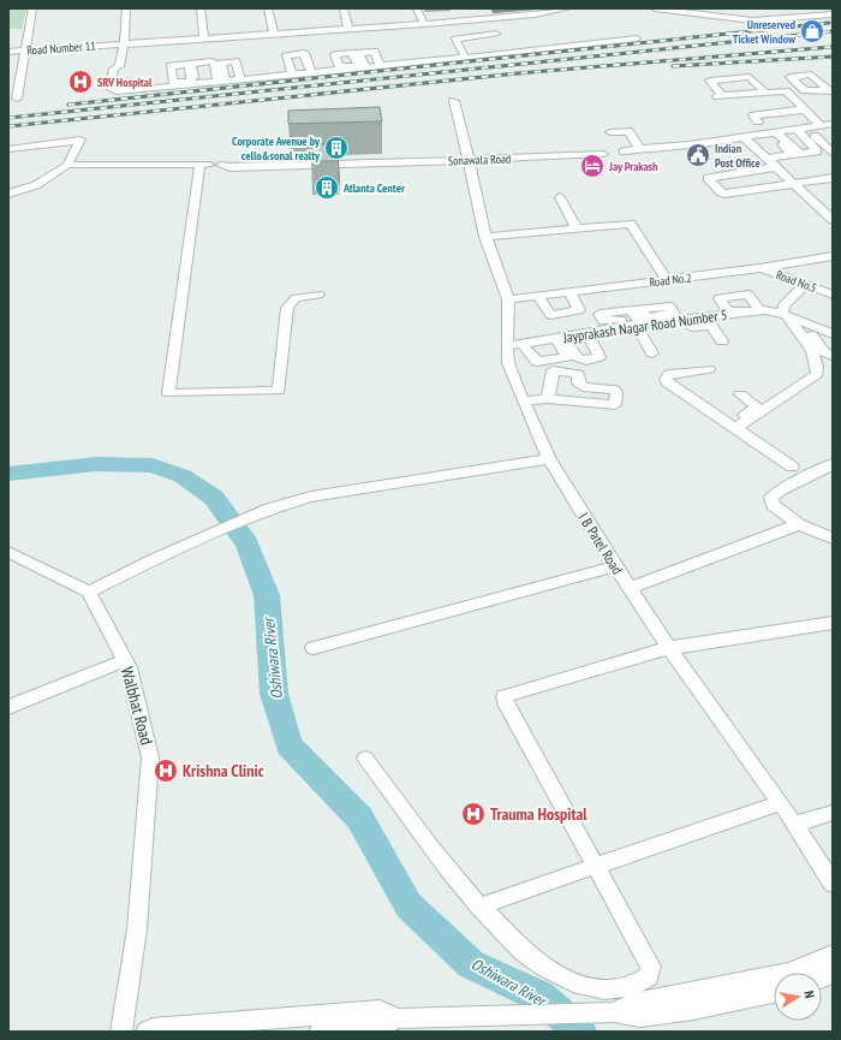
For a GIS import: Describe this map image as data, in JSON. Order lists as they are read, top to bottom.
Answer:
{
  "streets": {
    "street": [
      "Road Number 11",
      "Sonawala Road",
      "Road No.2",
      "Road No.5",
      "Jayprakash Nagar Road Number 5",
      "I B Patel Road",
      "Walbhat Road"
    ]
  },
  "crossings": [
    ["Sonawala Road", "I B Patel Road"],
    ["Road No.2", "Road No.5"],
    ["Road No.2", "I B Patel Road"],
    ["Jayprakash Nagar Road Number 5", "I B Patel Road"]
  ],
  "water": ["Oshiwara River"],
  "places": {
    "shop": ["Unreserved Ticket Window"],
    "hospital": ["SRV Hospital", "Krishna Clinic", "Trauma Hospital"],
    "building": ["Corporate Avenue by cello&sonal realty", "Atlanta Center"],
    "public building": ["Indian Post Office"],
    "hotel": ["Jay Prakash"]
  },
  "north": "right"
}
